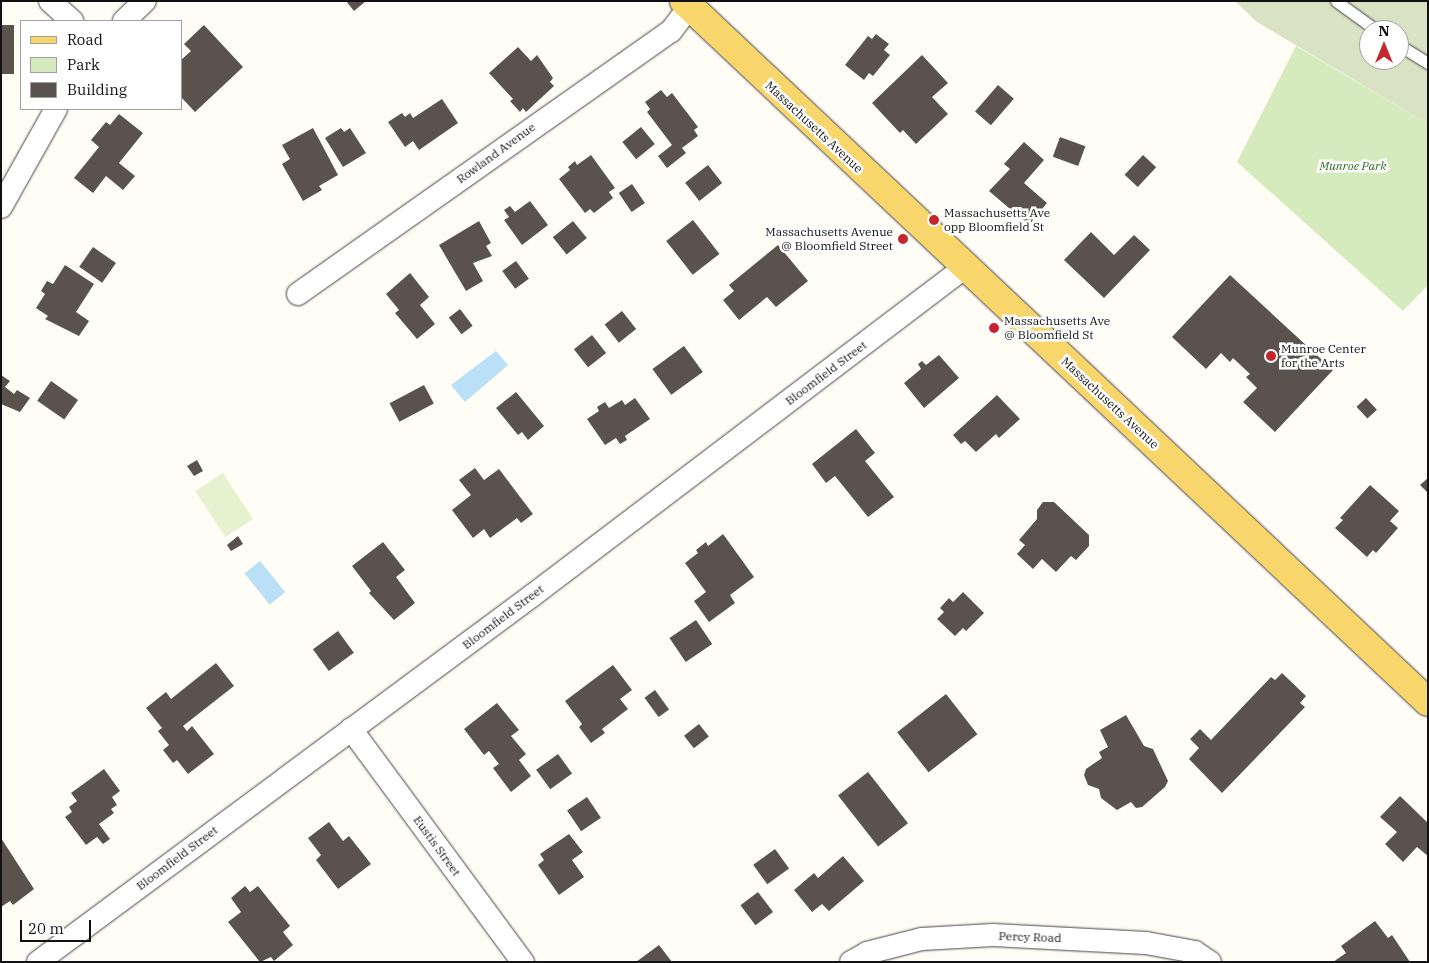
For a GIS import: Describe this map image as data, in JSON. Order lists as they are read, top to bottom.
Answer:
{
  "streets": {
    "main road": ["Massachusetts Avenue"],
    "street": [
      "Rowland Avenue",
      "Bloomfield Street",
      "Eustis Street",
      "Percy Road"
    ]
  },
  "crossings": [
    ["Massachusetts Avenue", "Rowland Avenue"],
    ["Massachusetts Avenue", "Bloomfield Street"],
    ["Bloomfield Street", "Eustis Street"]
  ],
  "parks": ["Munroe Park"],
  "places": [
    "Massachusetts Ave opp Bloomfield St",
    "Massachusetts Avenue @ Bloomfield Street",
    "Massachusetts Ave @ Bloomfield St",
    "Munroe Center for the Arts"
  ],
  "legend": ["Road", "Park", "Building"],
  "scale_bar": "20 m",
  "north": "top"
}
